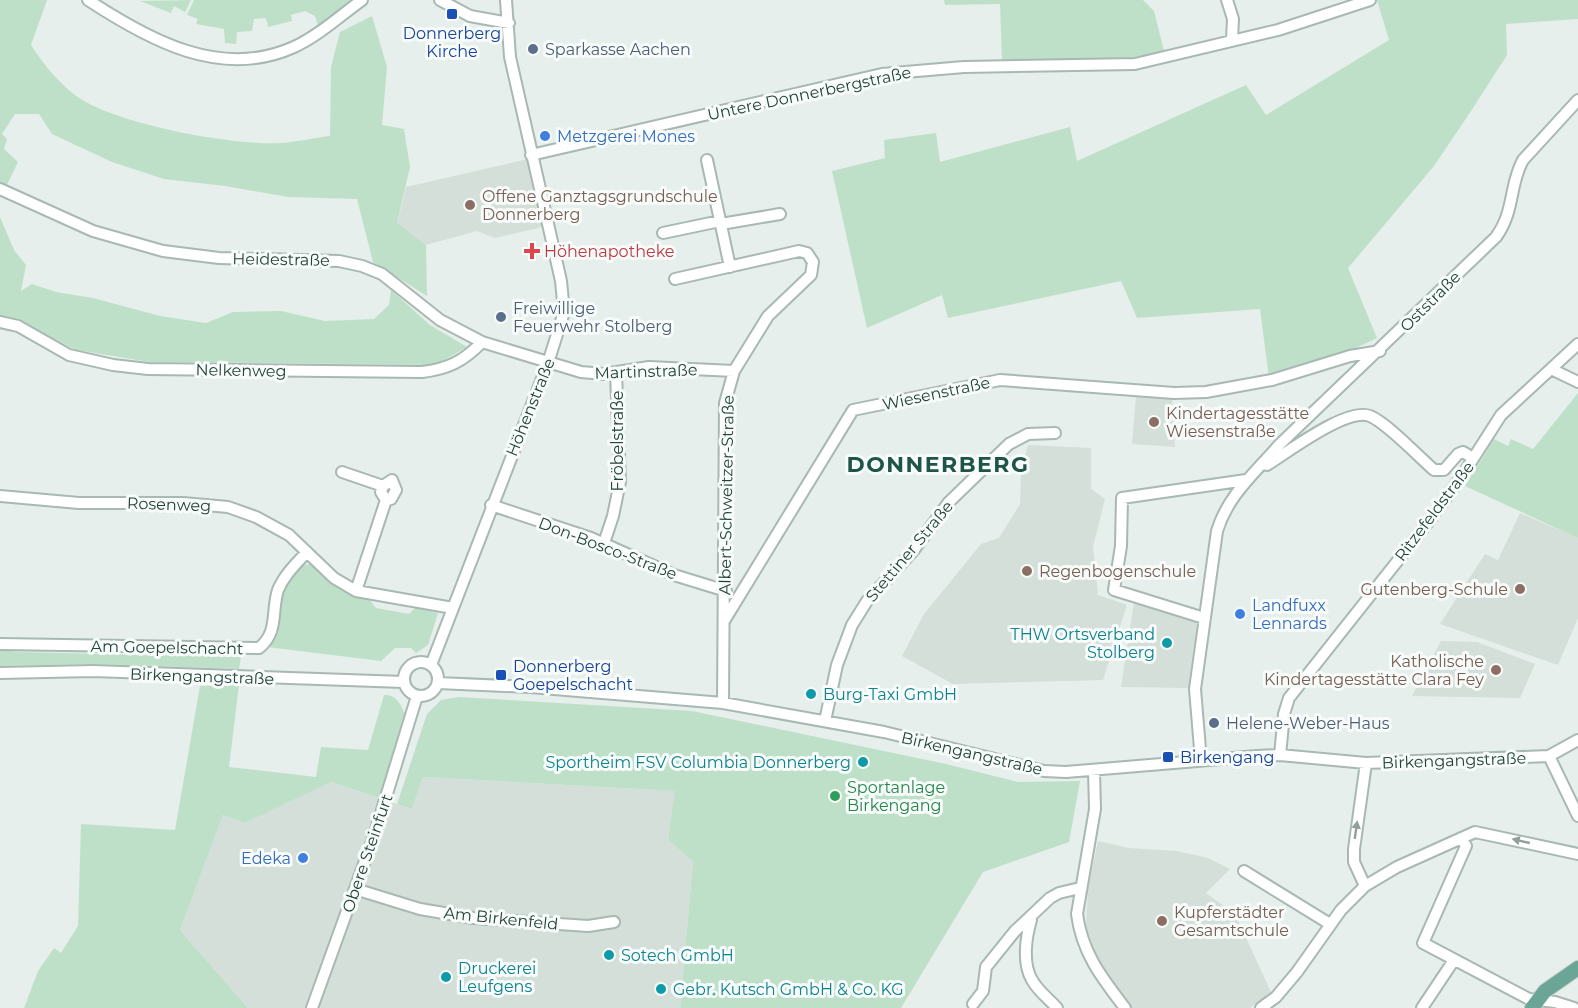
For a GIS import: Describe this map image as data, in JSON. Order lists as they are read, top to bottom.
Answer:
{
  "streets": {
    "street": [
      "Untere Donnerbergstraße",
      "Heidestraße",
      "Oststraße",
      "Nelkenweg",
      "Martinstraße",
      "Wiesenstraße",
      "Höhenstraße",
      "Fröbelstraße",
      "Albert-Schweitzer-Straße",
      "Rosenweg",
      "Ritzefeldstraße",
      "Don-Bosco-Straße",
      "Stettiner Straße",
      "Am Goepelschacht",
      "Birkengangstraße",
      "Obere Steinfurt",
      "Am Birkenfeld"
    ]
  },
  "crossings": [
    ["Untere Donnerbergstraße", "Höhenstraße"],
    ["Heidestraße", "Nelkenweg"],
    ["Heidestraße", "Martinstraße"],
    ["Heidestraße", "Höhenstraße"],
    ["Oststraße", "Wiesenstraße"],
    ["Oststraße", "Birkengangstraße"],
    ["Martinstraße", "Höhenstraße"],
    ["Martinstraße", "Fröbelstraße"],
    ["Martinstraße", "Albert-Schweitzer-Straße"],
    ["Wiesenstraße", "Albert-Schweitzer-Straße"],
    ["Höhenstraße", "Rosenweg"],
    ["Höhenstraße", "Don-Bosco-Straße"],
    ["Höhenstraße", "Birkengangstraße"],
    ["Höhenstraße", "Obere Steinfurt"],
    ["Fröbelstraße", "Don-Bosco-Straße"],
    ["Albert-Schweitzer-Straße", "Don-Bosco-Straße"],
    ["Rosenweg", "Am Goepelschacht"],
    ["Ritzefeldstraße", "Birkengangstraße"],
    ["Stettiner Straße", "Birkengangstraße"],
    ["Birkengangstraße", "Obere Steinfurt"],
    ["Obere Steinfurt", "Am Birkenfeld"]
  ],
  "districts": ["DONNERBERG"],
  "places": {
    "transit": ["Donnerberg Kirche", "Donnerberg Goepelschacht", "Birkengang"],
    "other": [
      "Sparkasse Aachen",
      "Metzgerei Mones",
      "Offene Ganztagsgrundschule Donnerberg",
      "Freiwillige Feuerwehr Stolberg",
      "Kindertagesstätte Wiesenstraße",
      "Regenbogenschule",
      "Gutenberg-Schule",
      "Landfuxx Lennards",
      "THW Ortsverband Stolberg",
      "Katholische Kindertagesstätte Clara Fey",
      "Burg-Taxi GmbH",
      "Helene-Weber-Haus",
      "Sportheim FSV Columbia Donnerberg",
      "Sportanlage Birkengang",
      "Edeka",
      "Kupferstädter Gesamtschule",
      "Sotech GmbH",
      "Druckerei Leufgens",
      "Gebr. Kutsch GmbH & Co. KG"
    ],
    "health": ["Höhenapotheke"]
  }
}
